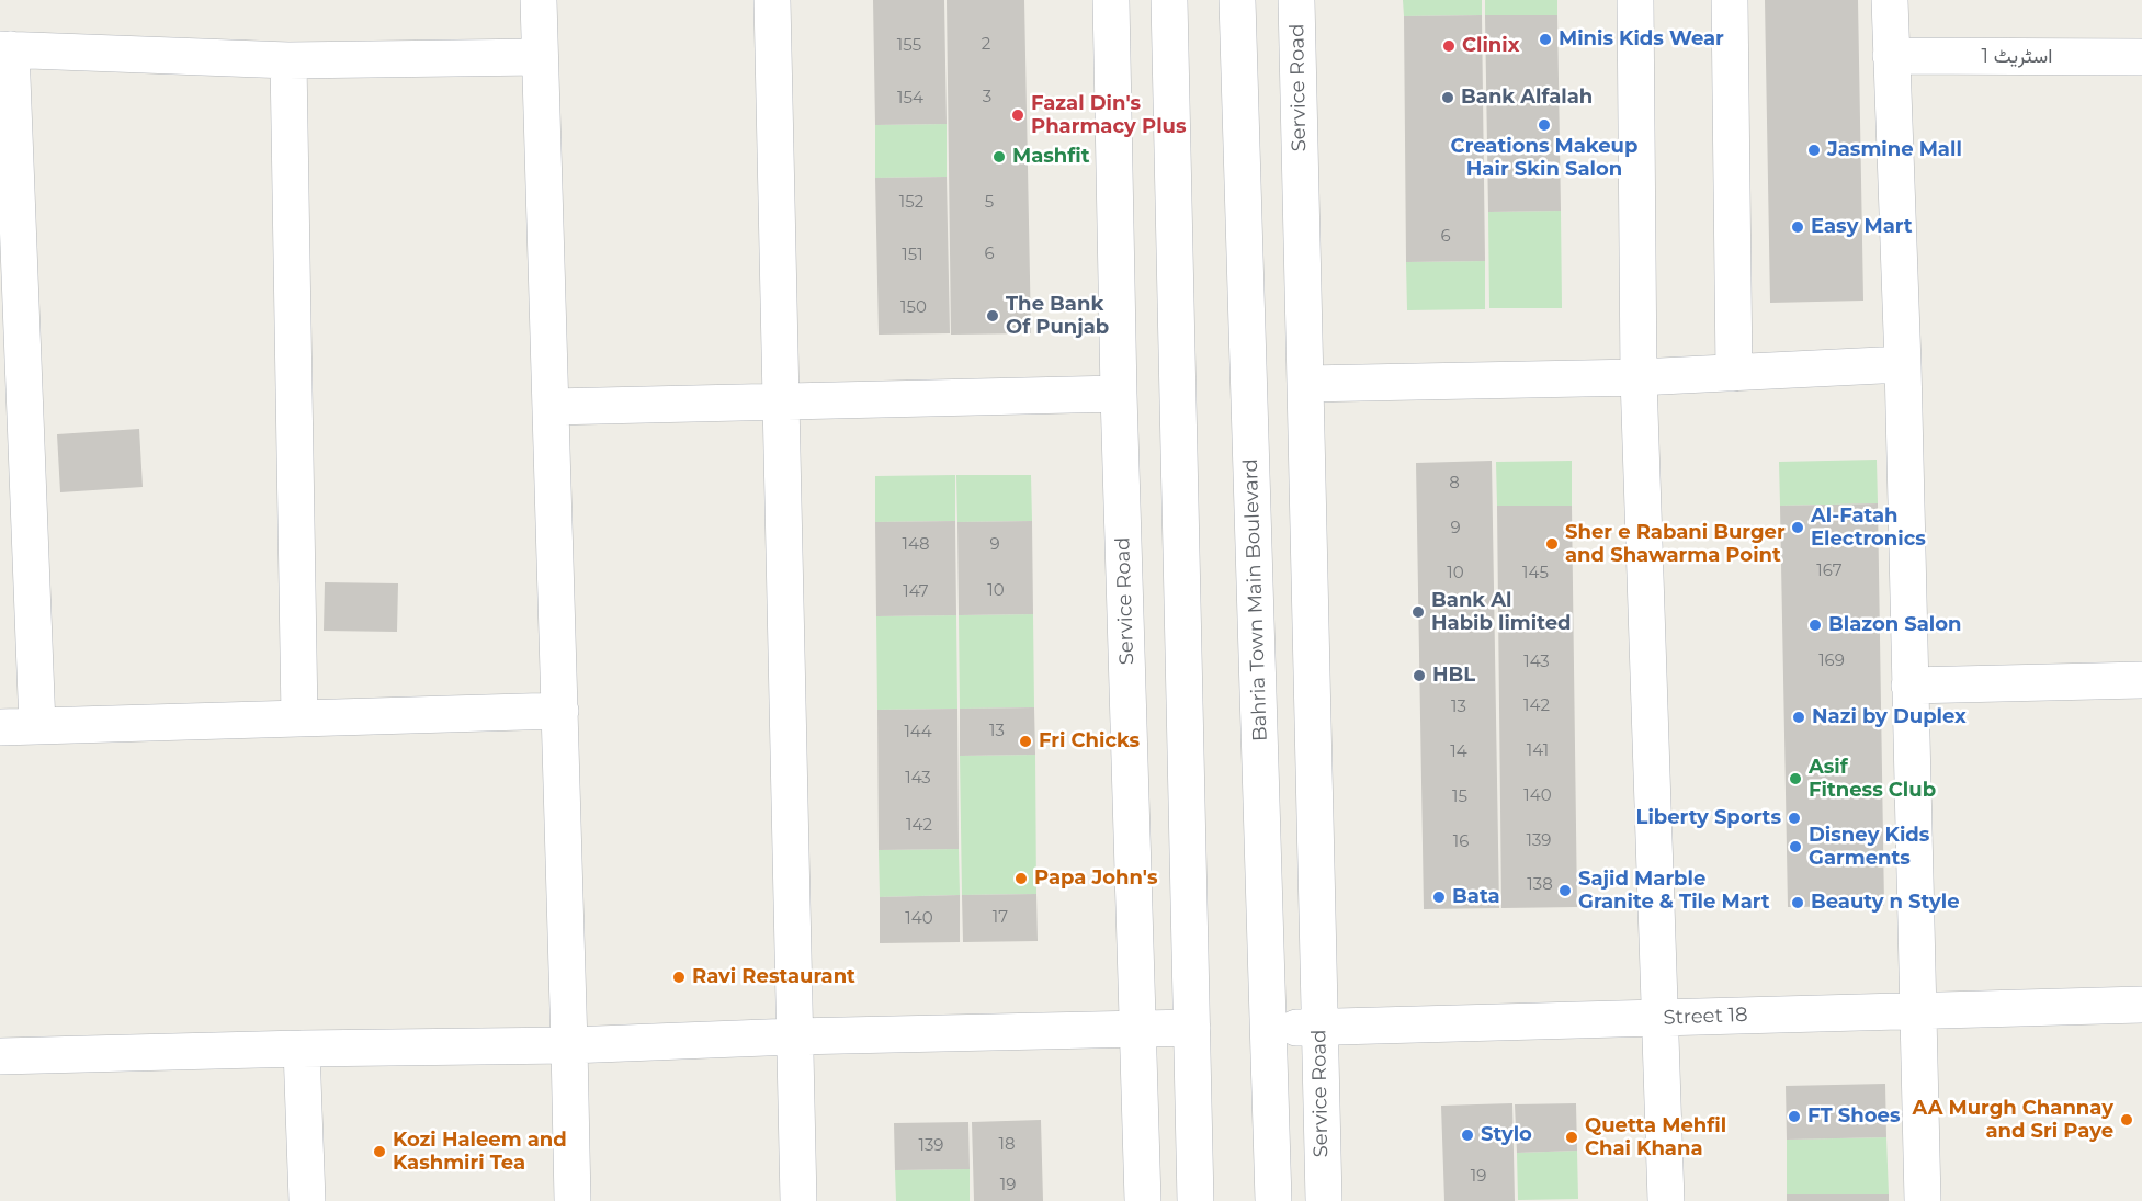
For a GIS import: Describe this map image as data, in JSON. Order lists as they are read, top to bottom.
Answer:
{
  "streets": {
    "street": [
      "اسٹریٹ 1",
      "Service Road",
      "Bahria Town Main Boulevard",
      "Street 18"
    ]
  },
  "crossings": [
    ["Service Road", "Street 18"],
    ["Bahria Town Main Boulevard", "Street 18"]
  ],
  "places": [
    "Minis Kids Wear",
    "Clinix",
    "Bank Alfalah",
    "Fazal Din's Pharmacy Plus",
    "Creations Makeup Hair Skin Salon",
    "Jasmine Mall",
    "Mashfit",
    "Easy Mart",
    "The Bank Of Punjab",
    "Al-Fatah Electronics",
    "Sher e Rabani Burger and Shawarma Point",
    "Bank Al Habib limited",
    "Blazon Salon",
    "HBL",
    "Nazi by Duplex",
    "Fri Chicks",
    "Asif Fitness Club",
    "Liberty Sports",
    "Disney Kids Garments",
    "Papa John's",
    "Sajid Marble Granite & Tile Mart",
    "Bata",
    "Beauty n Style",
    "Ravi Restaurant",
    "FT Shoes",
    "AA Murgh Channay and Sri Paye",
    "Stylo",
    "Quetta Mehfil Chai Khana",
    "Kozi Haleem and Kashmiri Tea"
  ],
  "house_numbers": [
    "2",
    "155",
    "3",
    "154",
    "152",
    "5",
    "6",
    "6",
    "151",
    "150",
    "8",
    "9",
    "148",
    "9",
    "167",
    "10",
    "145",
    "10",
    "147",
    "169",
    "143",
    "142",
    "13",
    "13",
    "144",
    "141",
    "14",
    "143",
    "140",
    "15",
    "142",
    "139",
    "16",
    "138",
    "17",
    "140",
    "18",
    "139",
    "19",
    "19"
  ]
}
